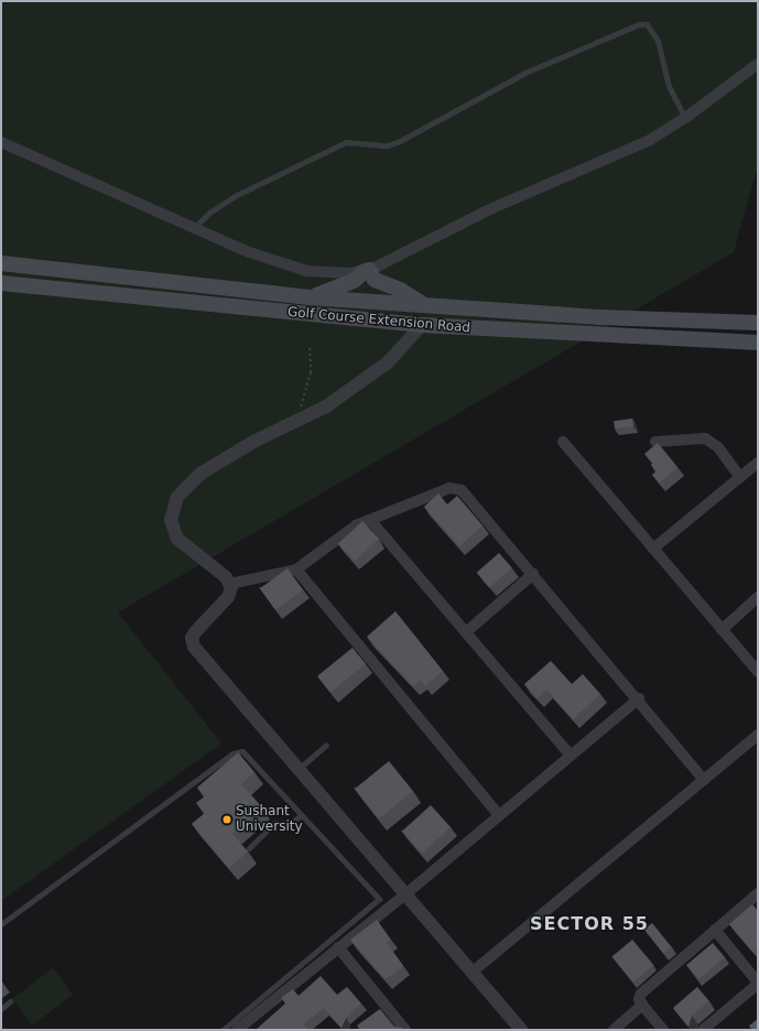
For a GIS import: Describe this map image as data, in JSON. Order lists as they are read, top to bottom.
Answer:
{
  "streets": {
    "main road": ["Golf Course Extension Road"]
  },
  "districts": ["SECTOR 55"],
  "places": ["Sushant University"]
}
